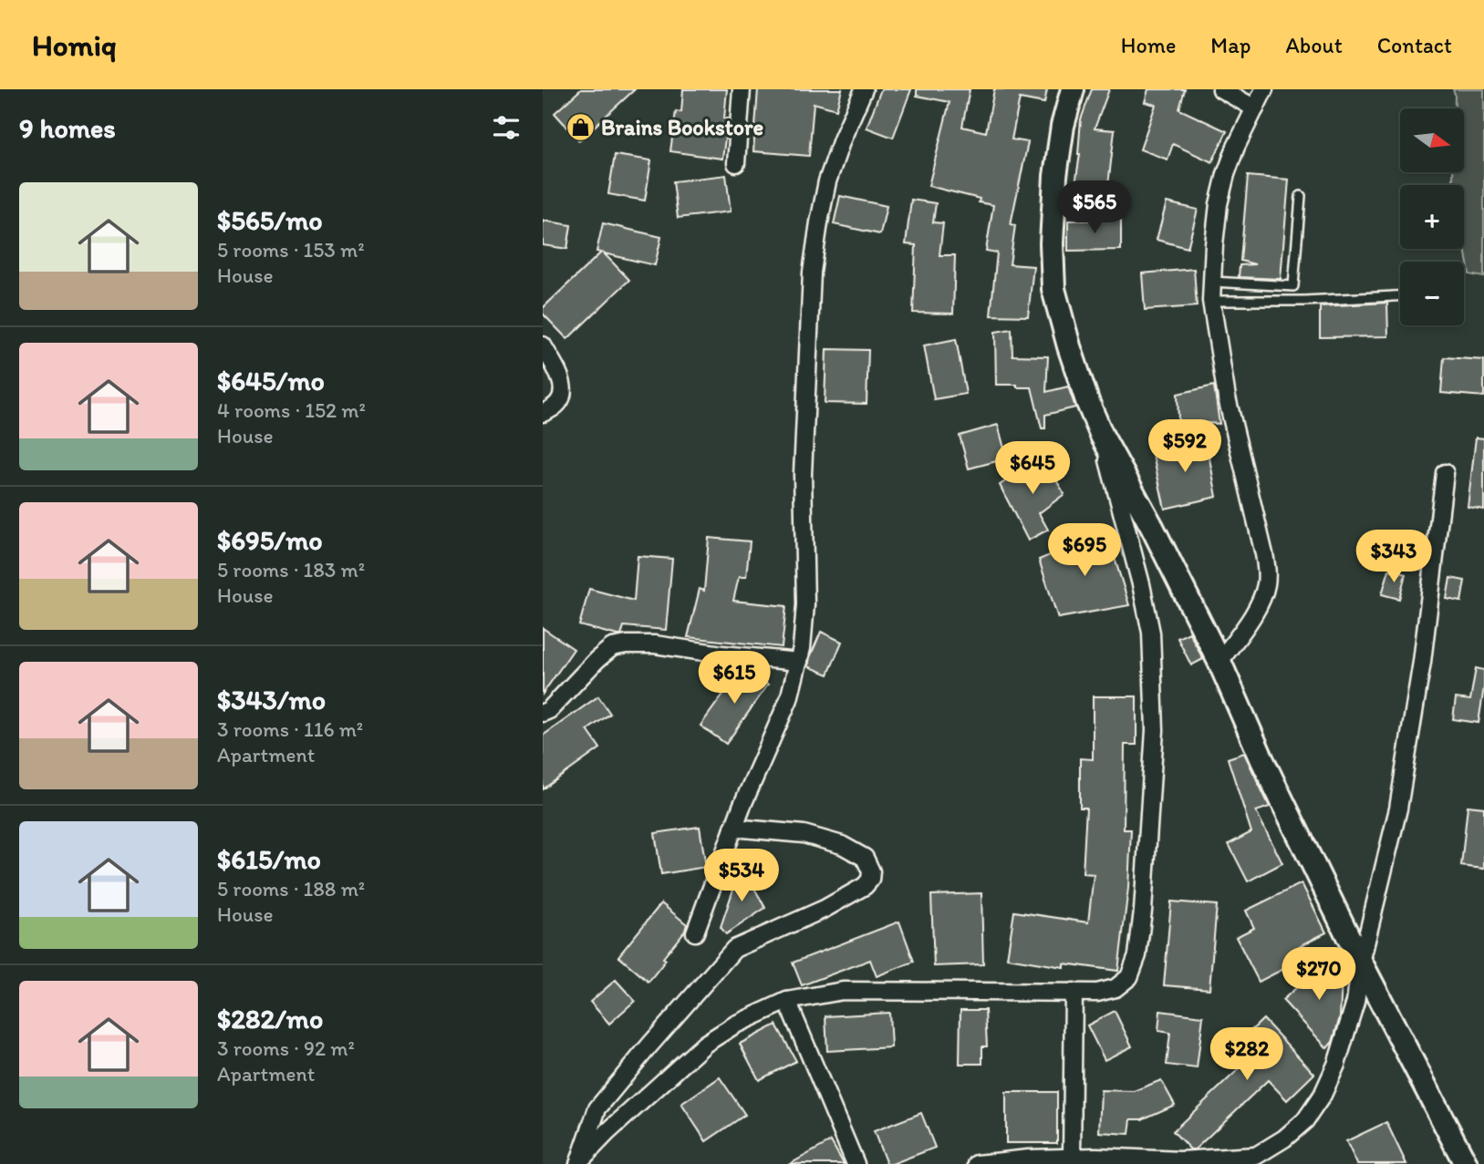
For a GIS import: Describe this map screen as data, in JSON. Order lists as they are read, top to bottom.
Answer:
{
  "places": {
    "shop": ["Brains Bookstore"]
  },
  "north": "right",
  "page": {
    "header": "Homiq",
    "nav": [
      "Home",
      "Map",
      "About",
      "Contact"
    ],
    "heading": "9 homes",
    "map_buttons": ["+", "−"],
    "list": [
      {
        "name": "$565/mo",
        "note": "5 rooms · 153 m² · House"
      },
      {
        "name": "$645/mo",
        "note": "4 rooms · 152 m² · House"
      },
      {
        "name": "$695/mo",
        "note": "5 rooms · 183 m² · House"
      },
      {
        "name": "$343/mo",
        "note": "3 rooms · 116 m² · Apartment"
      },
      {
        "name": "$615/mo",
        "note": "5 rooms · 188 m² · House"
      },
      {
        "name": "$282/mo",
        "note": "3 rooms · 92 m² · Apartment"
      }
    ],
    "price": [
      "$565",
      "$592",
      "$645",
      "$695",
      "$343",
      "$615",
      "$534",
      "$270",
      "$282"
    ]
  }
}
